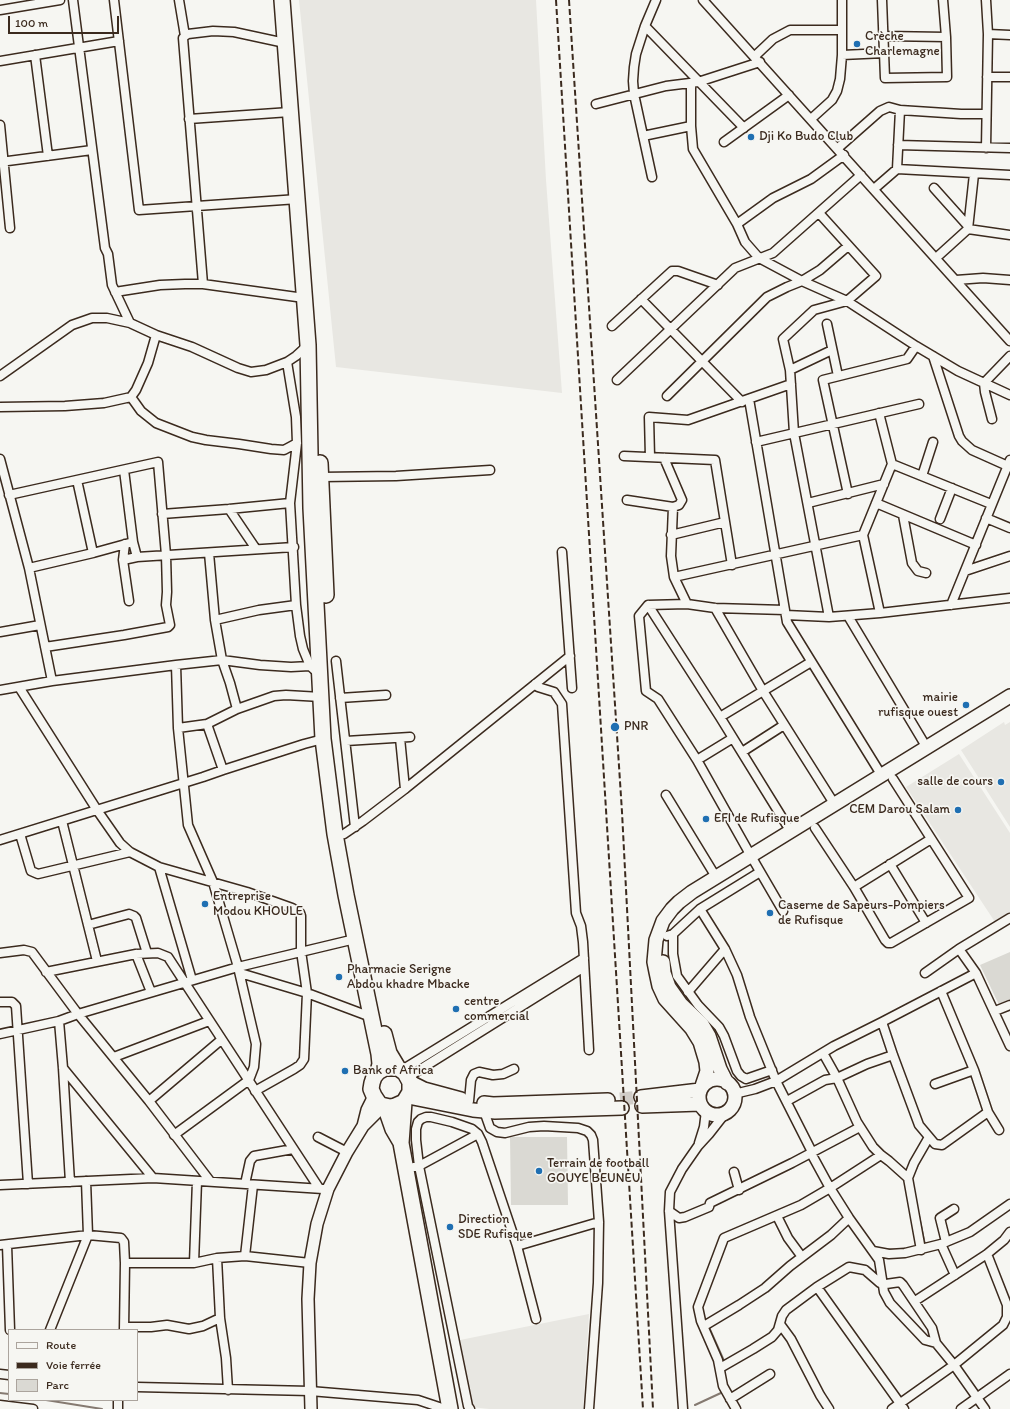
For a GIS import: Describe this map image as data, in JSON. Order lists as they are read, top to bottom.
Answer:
{
  "places": [
    "Crèche Charlemagne",
    "Dji Ko Budo Club",
    "mairie rufisque ouest",
    "PNR",
    "salle de cours",
    "CEM Darou Salam",
    "EFI de Rufisque",
    "Entreprise Modou KHOULE",
    "Caserne de Sapeurs-Pompiers de Rufisque",
    "Pharmacie Serigne Abdou khadre Mbacke",
    "centre commercial",
    "Bank of Africa",
    "Terrain de football GOUYE BEUNEU",
    "Direction SDE Rufisque"
  ],
  "legend": ["Route", "Voie ferrée", "Parc"],
  "scale_bar": "100 m"
}
